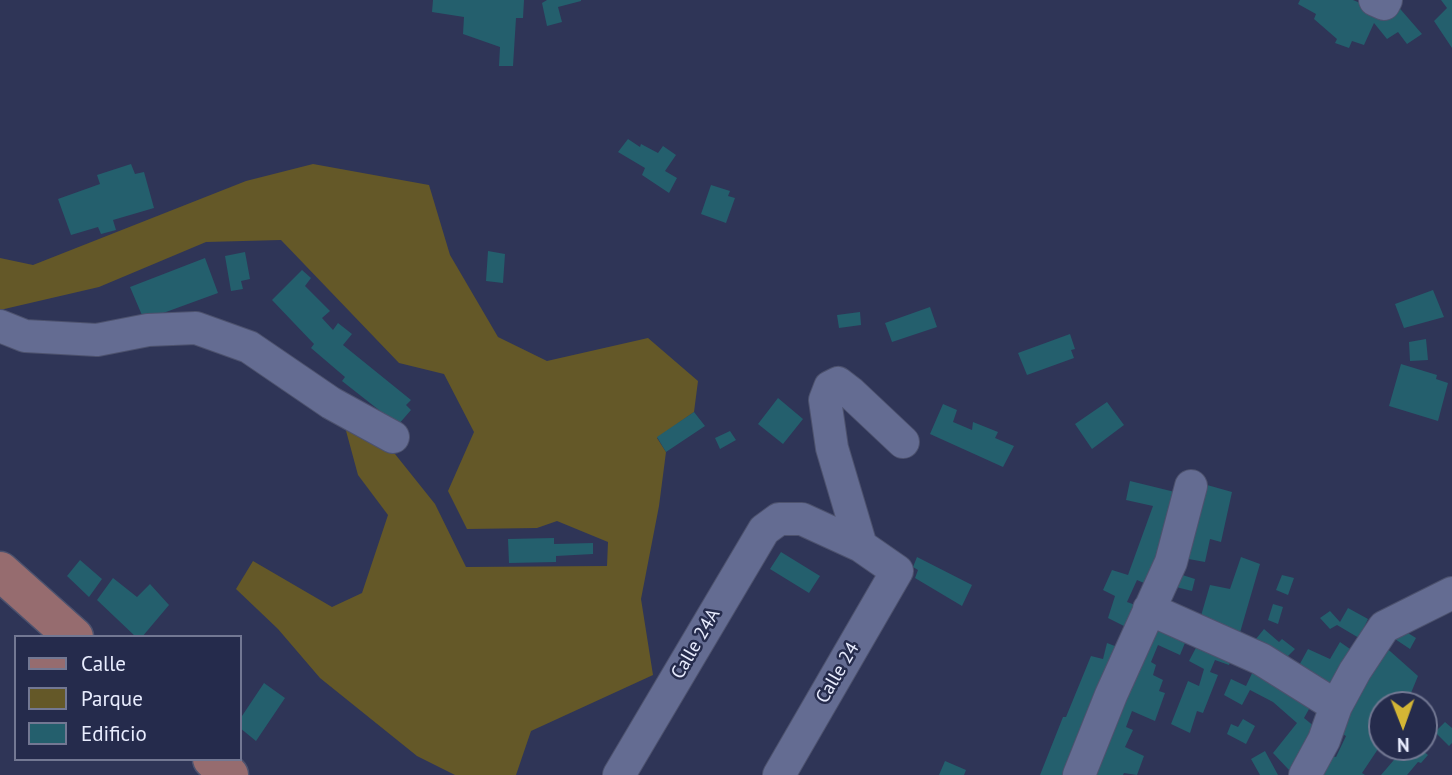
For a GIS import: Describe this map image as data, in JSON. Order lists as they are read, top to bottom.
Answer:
{
  "streets": {
    "street": ["Calle 24A", "Calle 24"]
  },
  "crossings": [
    ["Calle 24A", "Calle 24"]
  ],
  "legend": ["Calle", "Parque", "Edificio"],
  "north": "bottom"
}
